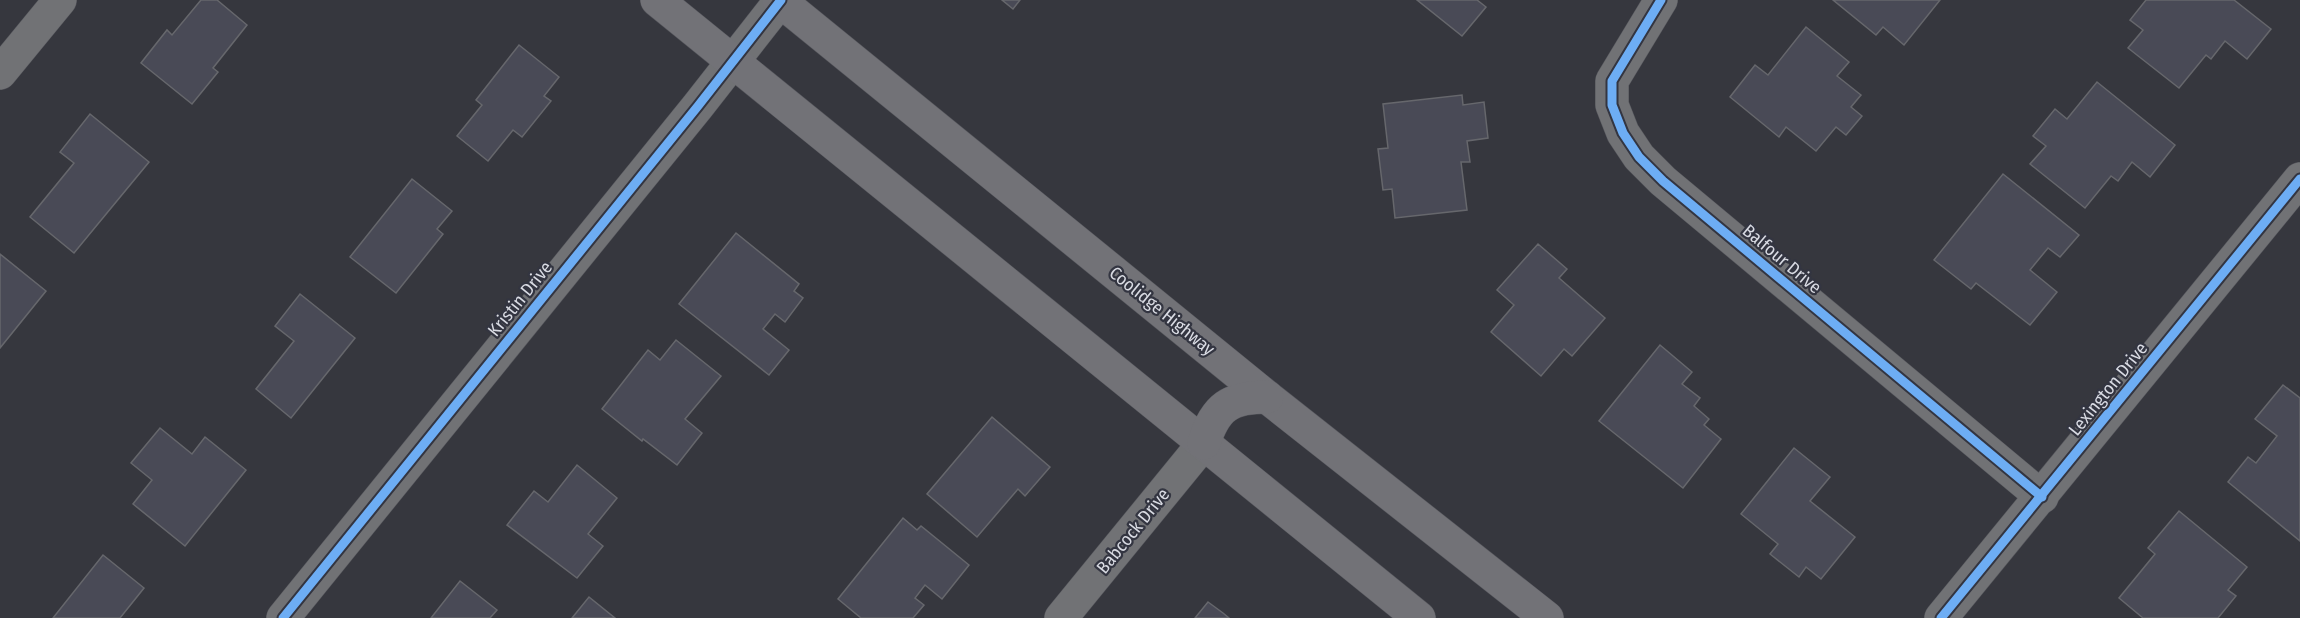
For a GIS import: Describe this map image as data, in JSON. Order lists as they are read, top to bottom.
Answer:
{
  "streets": {
    "main road": ["Coolidge Highway"],
    "street": [
      "Balfour Drive",
      "Kristin Drive",
      "Lexington Drive",
      "Babcock Drive"
    ]
  },
  "crossings": [
    ["Balfour Drive", "Lexington Drive"],
    ["Kristin Drive", "Coolidge Highway"]
  ]
}
